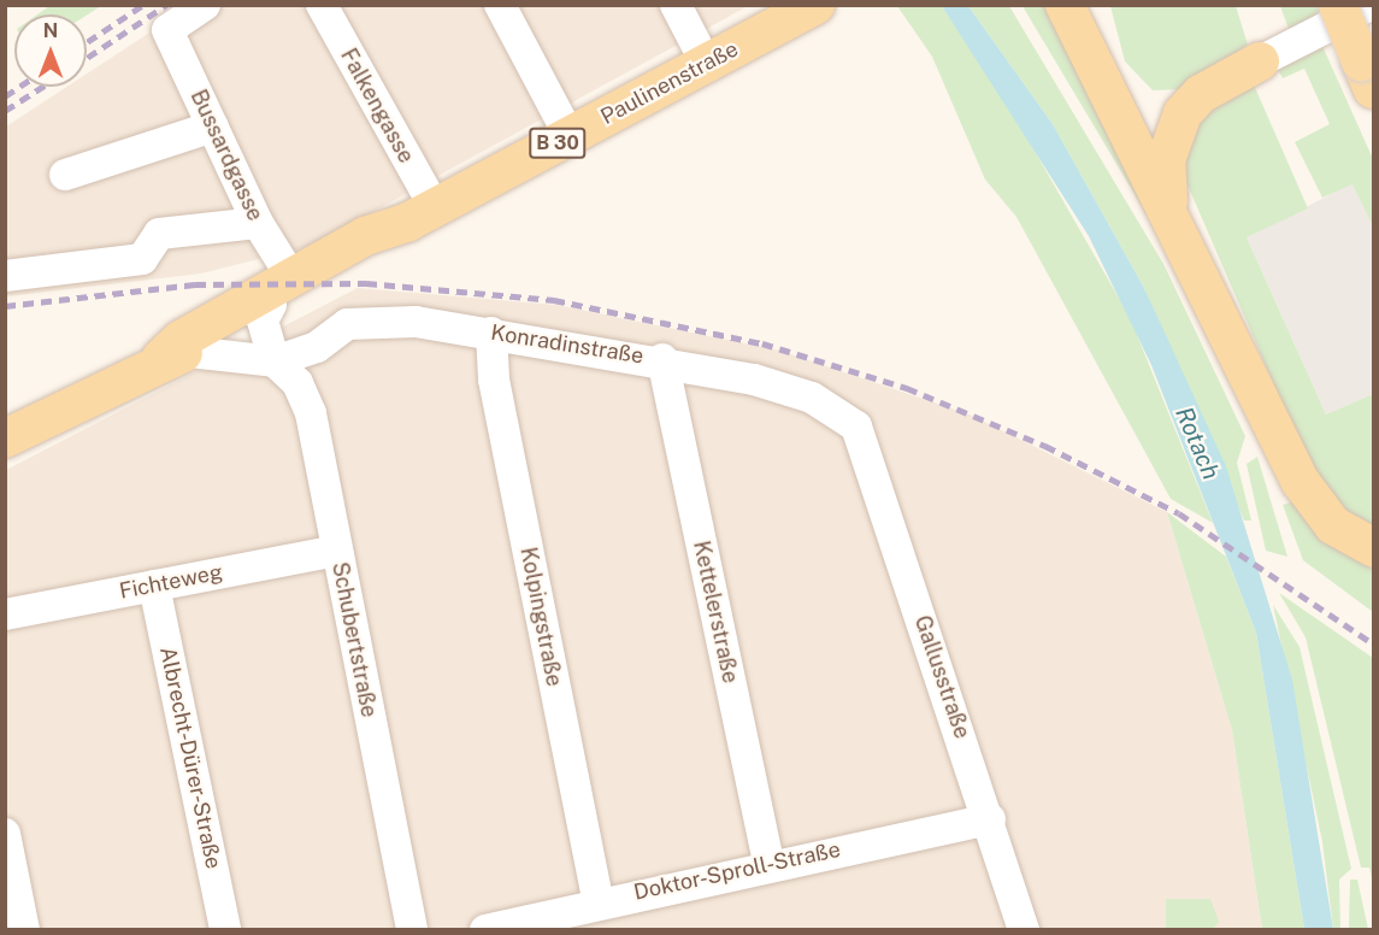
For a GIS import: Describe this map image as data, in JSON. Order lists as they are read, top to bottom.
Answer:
{
  "streets": {
    "main road": ["Paulinenstraße", "B 30"],
    "street": [
      "Falkengasse",
      "Bussardgasse",
      "Konradinstraße",
      "Fichteweg",
      "Kettelerstraße",
      "Kolpingstraße",
      "Schubertstraße",
      "Gallusstraße",
      "Albrecht-Dürer-Straße",
      "Doktor-Sproll-Straße"
    ]
  },
  "crossings": [
    ["Paulinenstraße", "Falkengasse"],
    ["Paulinenstraße", "Bussardgasse"],
    ["Paulinenstraße", "Schubertstraße"],
    ["Bussardgasse", "Schubertstraße"],
    ["Konradinstraße", "Kettelerstraße"],
    ["Konradinstraße", "Kolpingstraße"],
    ["Konradinstraße", "Schubertstraße"],
    ["Konradinstraße", "Gallusstraße"],
    ["Fichteweg", "Schubertstraße"],
    ["Fichteweg", "Albrecht-Dürer-Straße"],
    ["Kettelerstraße", "Doktor-Sproll-Straße"],
    ["Kolpingstraße", "Doktor-Sproll-Straße"],
    ["Gallusstraße", "Doktor-Sproll-Straße"]
  ],
  "water": ["Rotach"],
  "north": "top"
}
